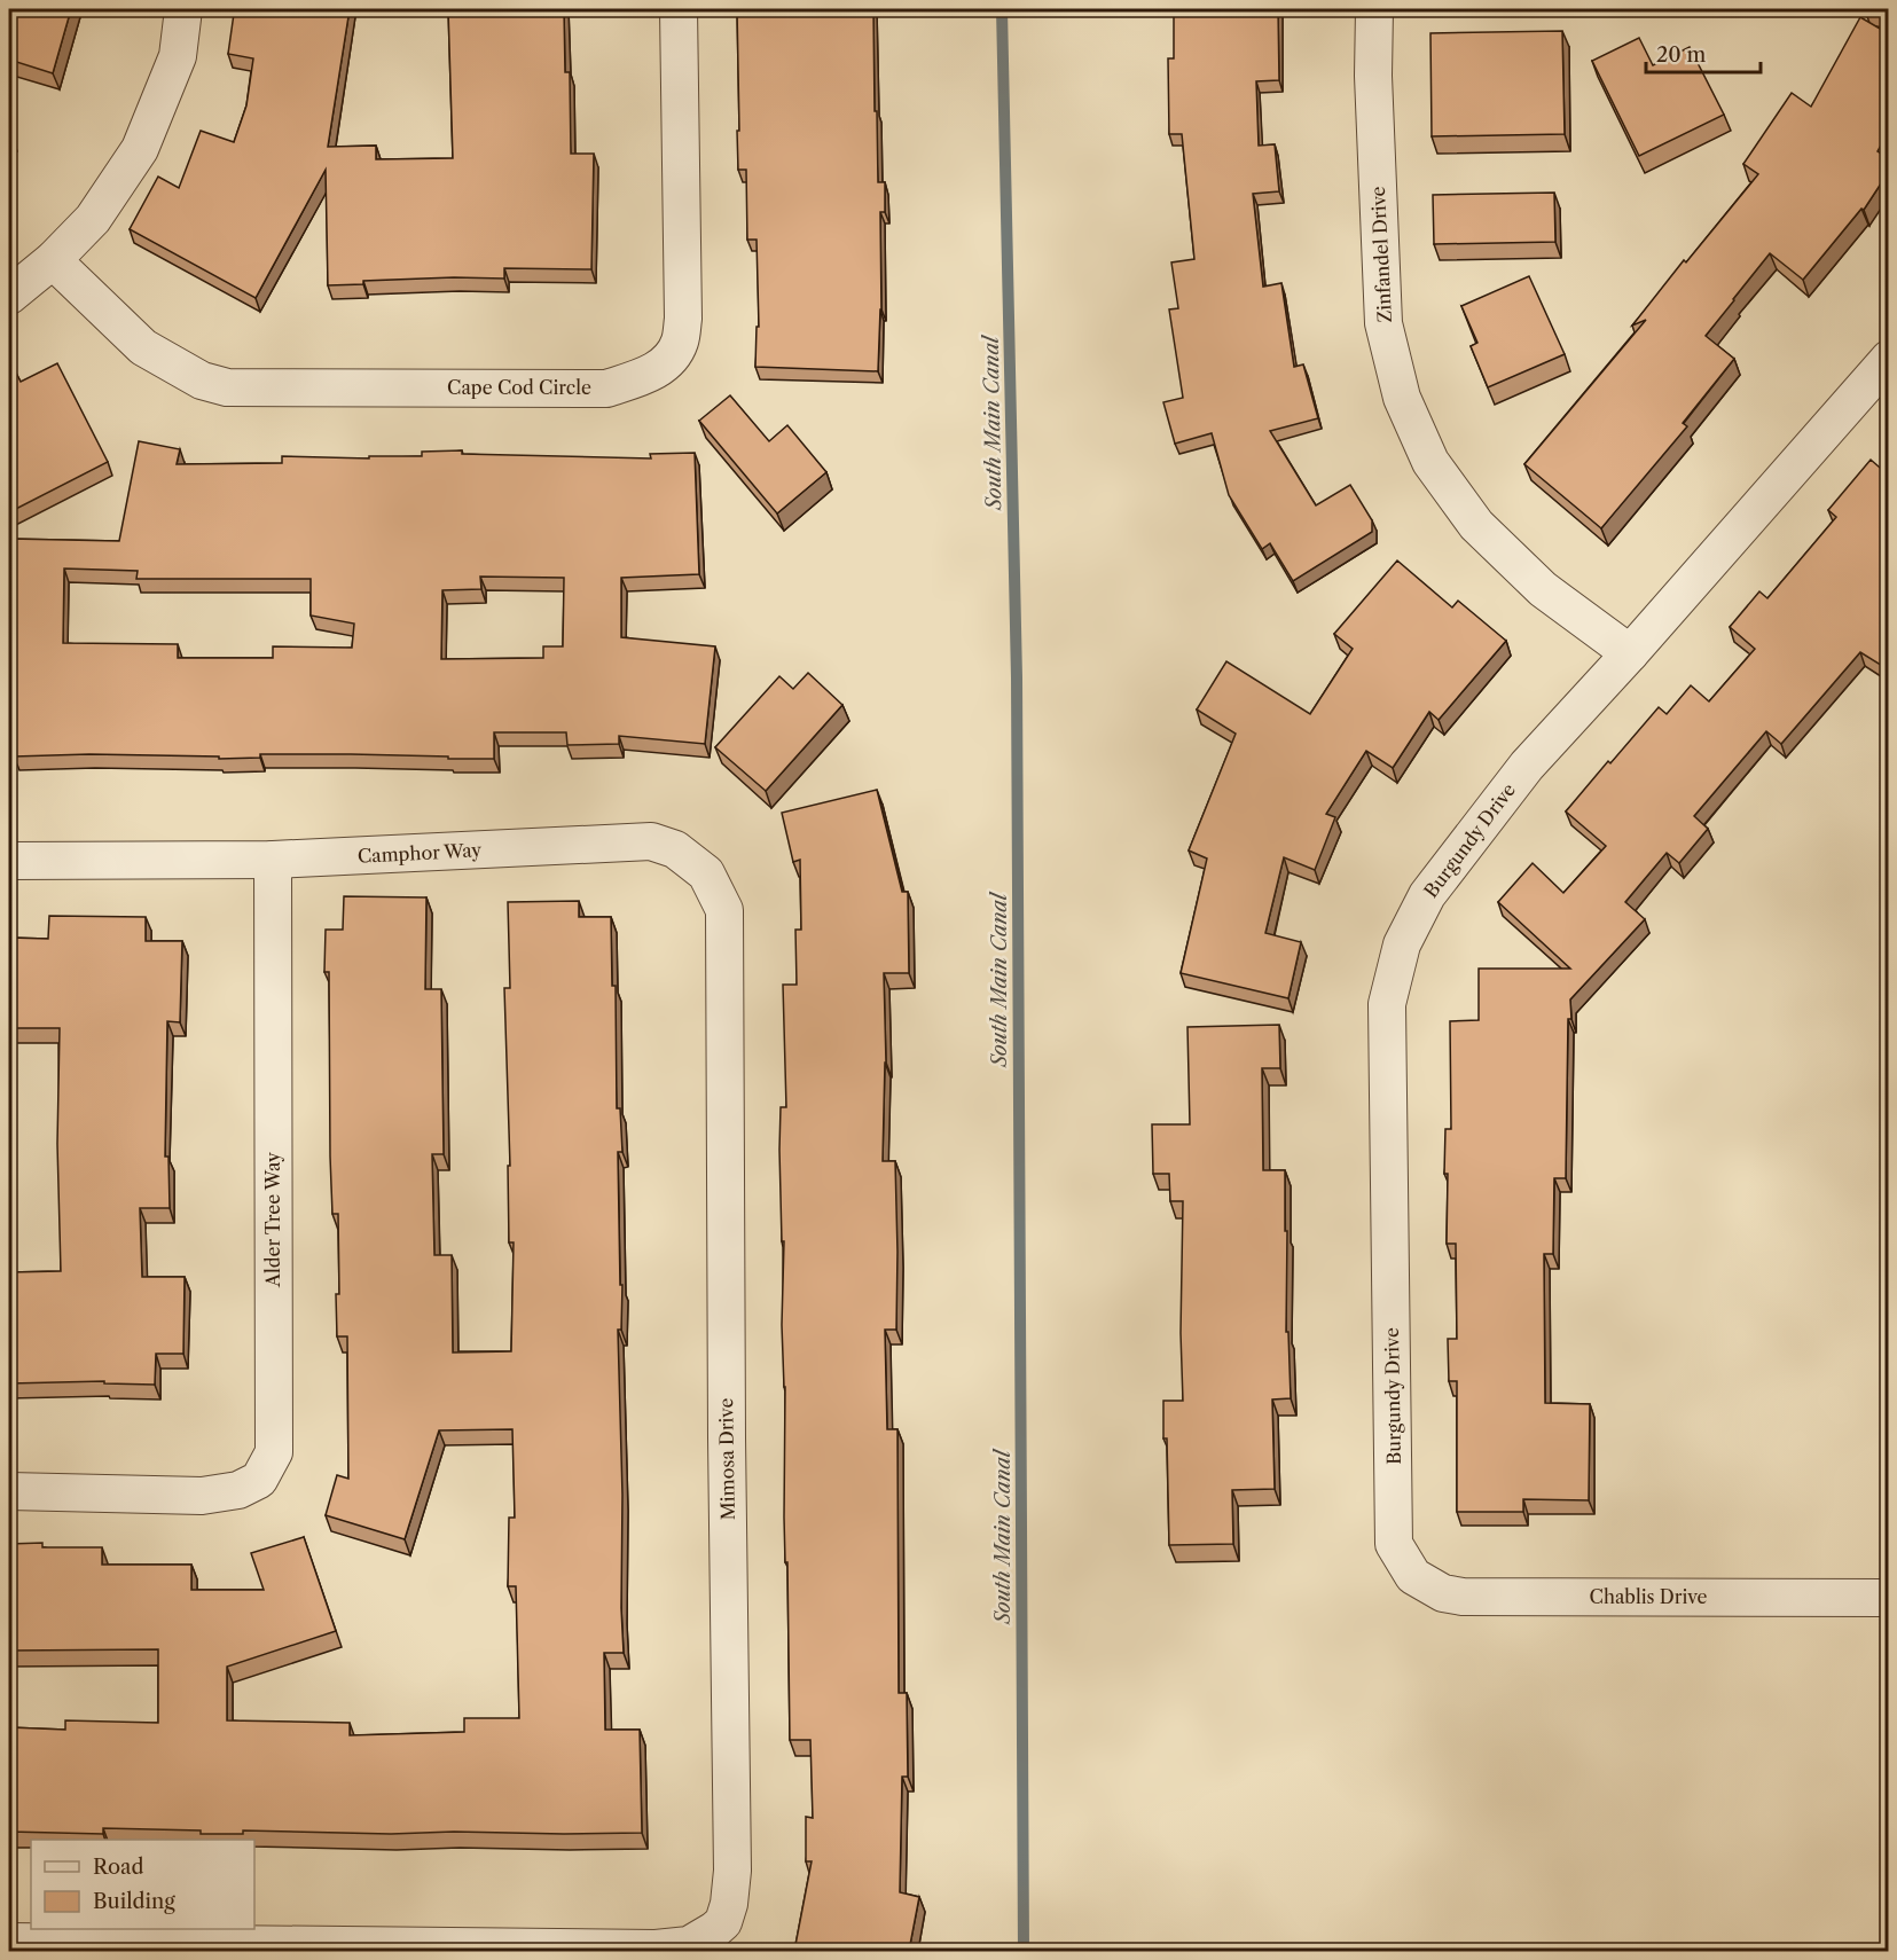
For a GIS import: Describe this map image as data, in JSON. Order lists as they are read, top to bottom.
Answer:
{
  "streets": {
    "street": [
      "Zinfandel Drive",
      "Cape Cod Circle",
      "Burgundy Drive",
      "Camphor Way",
      "Alder Tree Way",
      "Mimosa Drive",
      "Chablis Drive"
    ]
  },
  "crossings": [
    ["Zinfandel Drive", "Burgundy Drive"],
    ["Burgundy Drive", "Chablis Drive"],
    ["Camphor Way", "Alder Tree Way"],
    ["Camphor Way", "Mimosa Drive"]
  ],
  "water": ["South Main Canal"],
  "legend": ["Road", "Building"],
  "scale_bar": "20 m"
}
